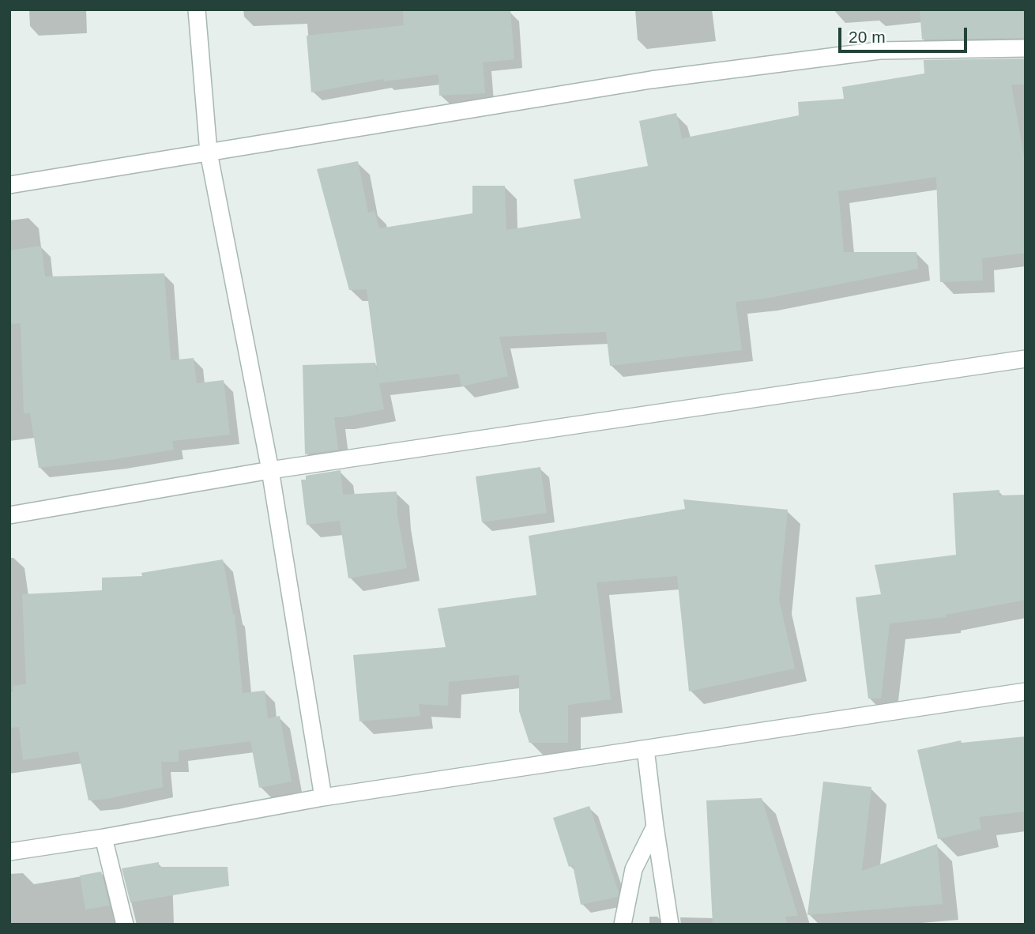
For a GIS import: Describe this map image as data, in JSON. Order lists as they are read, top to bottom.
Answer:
{
  "scale_bar": "20 m"
}
